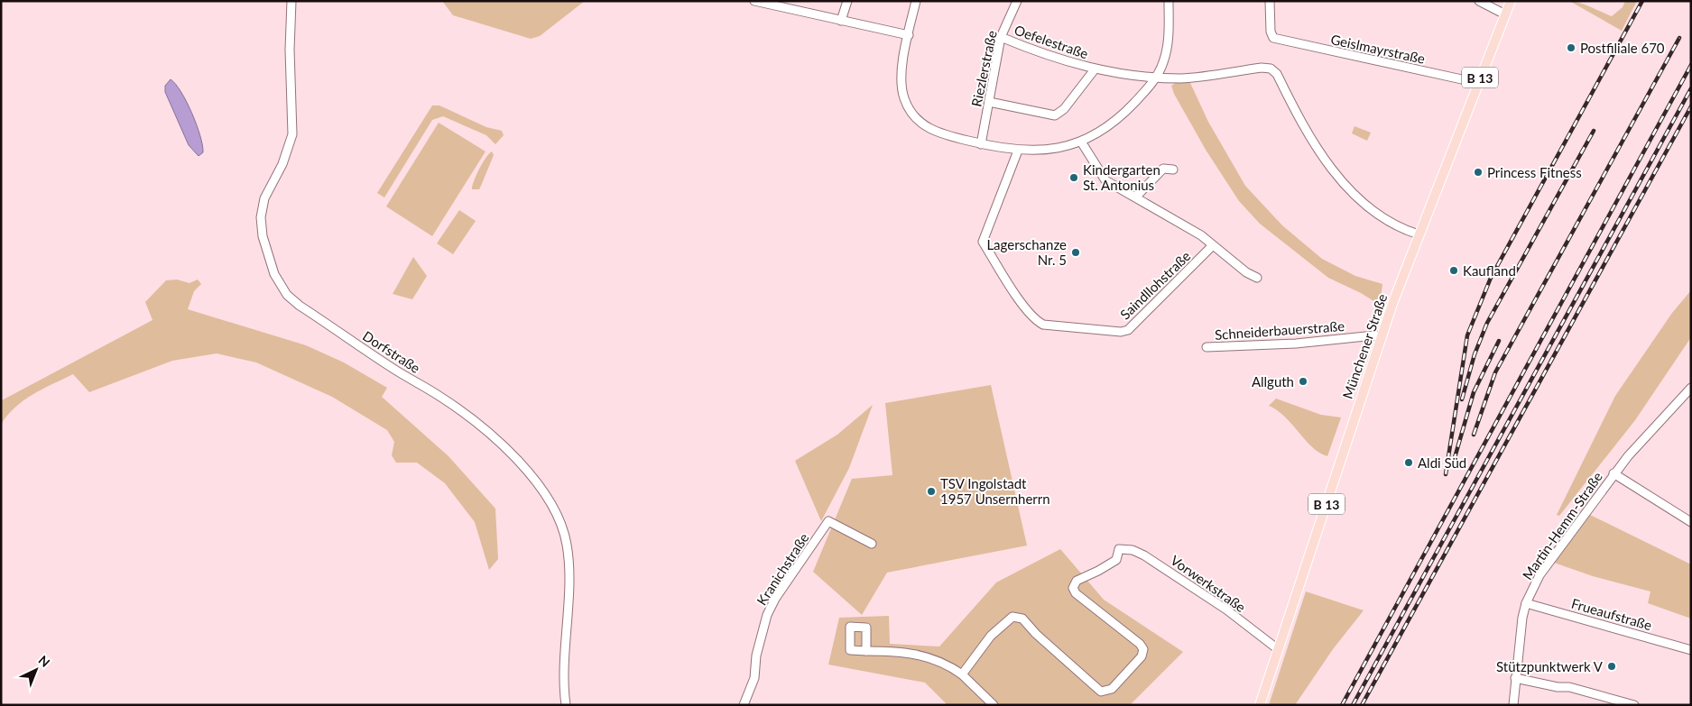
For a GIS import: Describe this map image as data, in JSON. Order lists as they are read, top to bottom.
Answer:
{
  "streets": {
    "main road": ["B 13", "Münchener Straße"],
    "street": [
      "Oefelestraße",
      "Geislmayrstraße",
      "Riezlerstraße",
      "Saindllohstraße",
      "Schneiderbauerstraße",
      "Dorfstraße",
      "Martin-Hemm-Straße",
      "Kranichstraße",
      "Vorwerkstraße",
      "Frueaufstraße"
    ]
  },
  "crossings": [
    ["Oefelestraße", "Riezlerstraße"],
    ["Oefelestraße", "Münchener Straße"],
    ["Geislmayrstraße", "Münchener Straße"],
    ["Schneiderbauerstraße", "Münchener Straße"],
    ["Münchener Straße", "Vorwerkstraße"],
    ["Martin-Hemm-Straße", "Frueaufstraße"]
  ],
  "places": [
    "Postfiliale 670",
    "Princess Fitness",
    "Kindergarten St. Antonius",
    "Lagerschanze Nr. 5",
    "Kaufland",
    "Allguth",
    "Aldi Süd",
    "TSV Ingolstadt 1957 Unsernherrn",
    "Stützpunktwerk V"
  ],
  "north": "top right"
}
